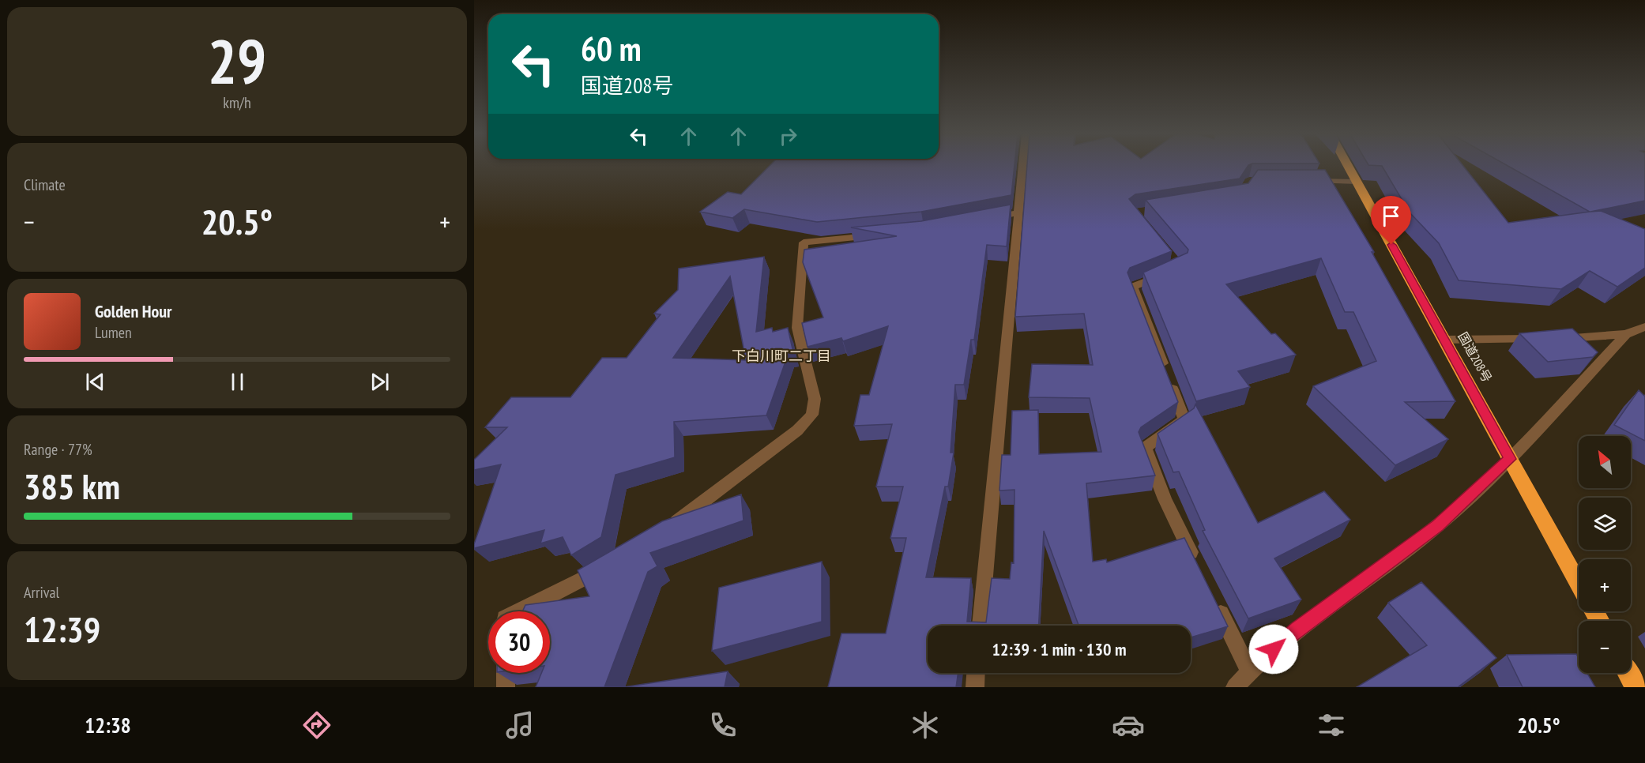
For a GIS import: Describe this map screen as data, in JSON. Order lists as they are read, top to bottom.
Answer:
{
  "streets": {
    "highway": ["国道208号"]
  },
  "districts": ["下白川町二丁目"],
  "north": "top left",
  "page": {
    "tile": [
      ["29", "km/h"],
      "Climate",
      ["Range · 77%", "385 km"],
      ["Arrival", "12:39"]
    ],
    "turn": ["60 m", "国道208号"],
    "heat": ["−", "20.5°", "+"],
    "song": ["Golden Hour", "Lumen"],
    "map_buttons": ["+", "−"],
    "limit": "30",
    "trip": "12:39 · 1 min · 130 m",
    "tabs": ["12:38", "20.5°"]
  }
}
